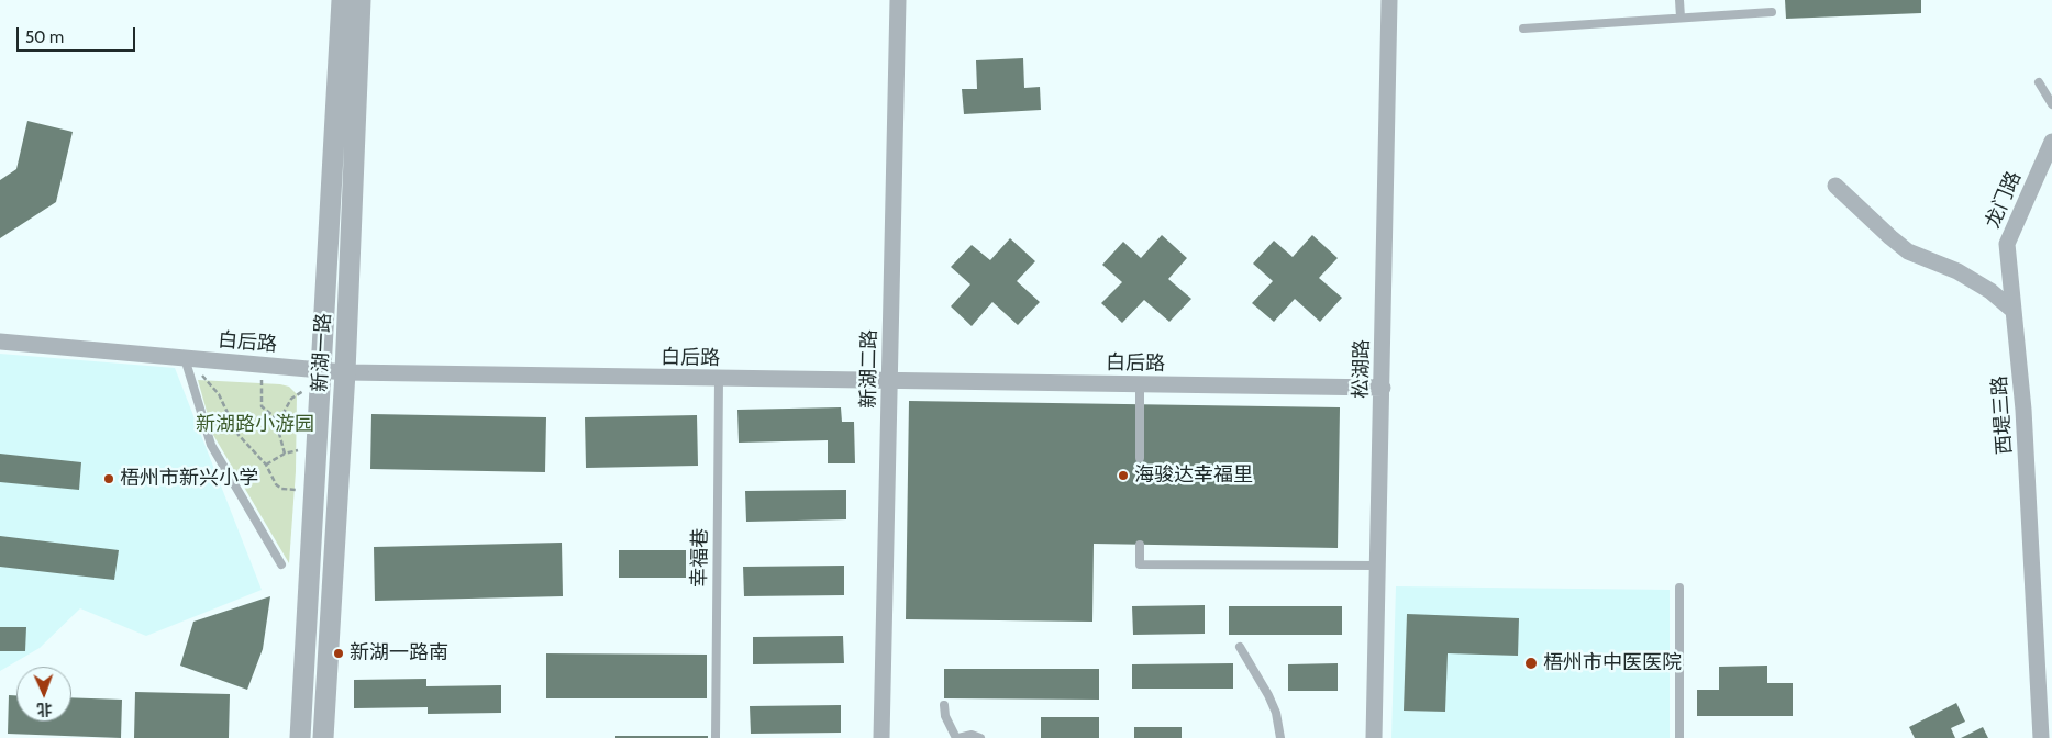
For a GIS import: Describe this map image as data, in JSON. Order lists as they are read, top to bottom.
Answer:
{
  "streets": {
    "street": [
      "龙门路",
      "白后路",
      "新湖一路",
      "新湖二路",
      "松湖路",
      "西堤三路"
    ],
    "lane": ["幸福巷"]
  },
  "crossings": [
    ["龙门路", "西堤三路"],
    ["白后路", "新湖一路"],
    ["白后路", "新湖二路"],
    ["白后路", "松湖路"],
    ["白后路", "幸福巷"]
  ],
  "parks": ["新湖路小游园"],
  "places": [
    "海骏达幸福里",
    "梧州市新兴小学",
    "新湖一路南",
    "梧州市中医医院"
  ],
  "scale_bar": "50 m",
  "north": "bottom"
}
